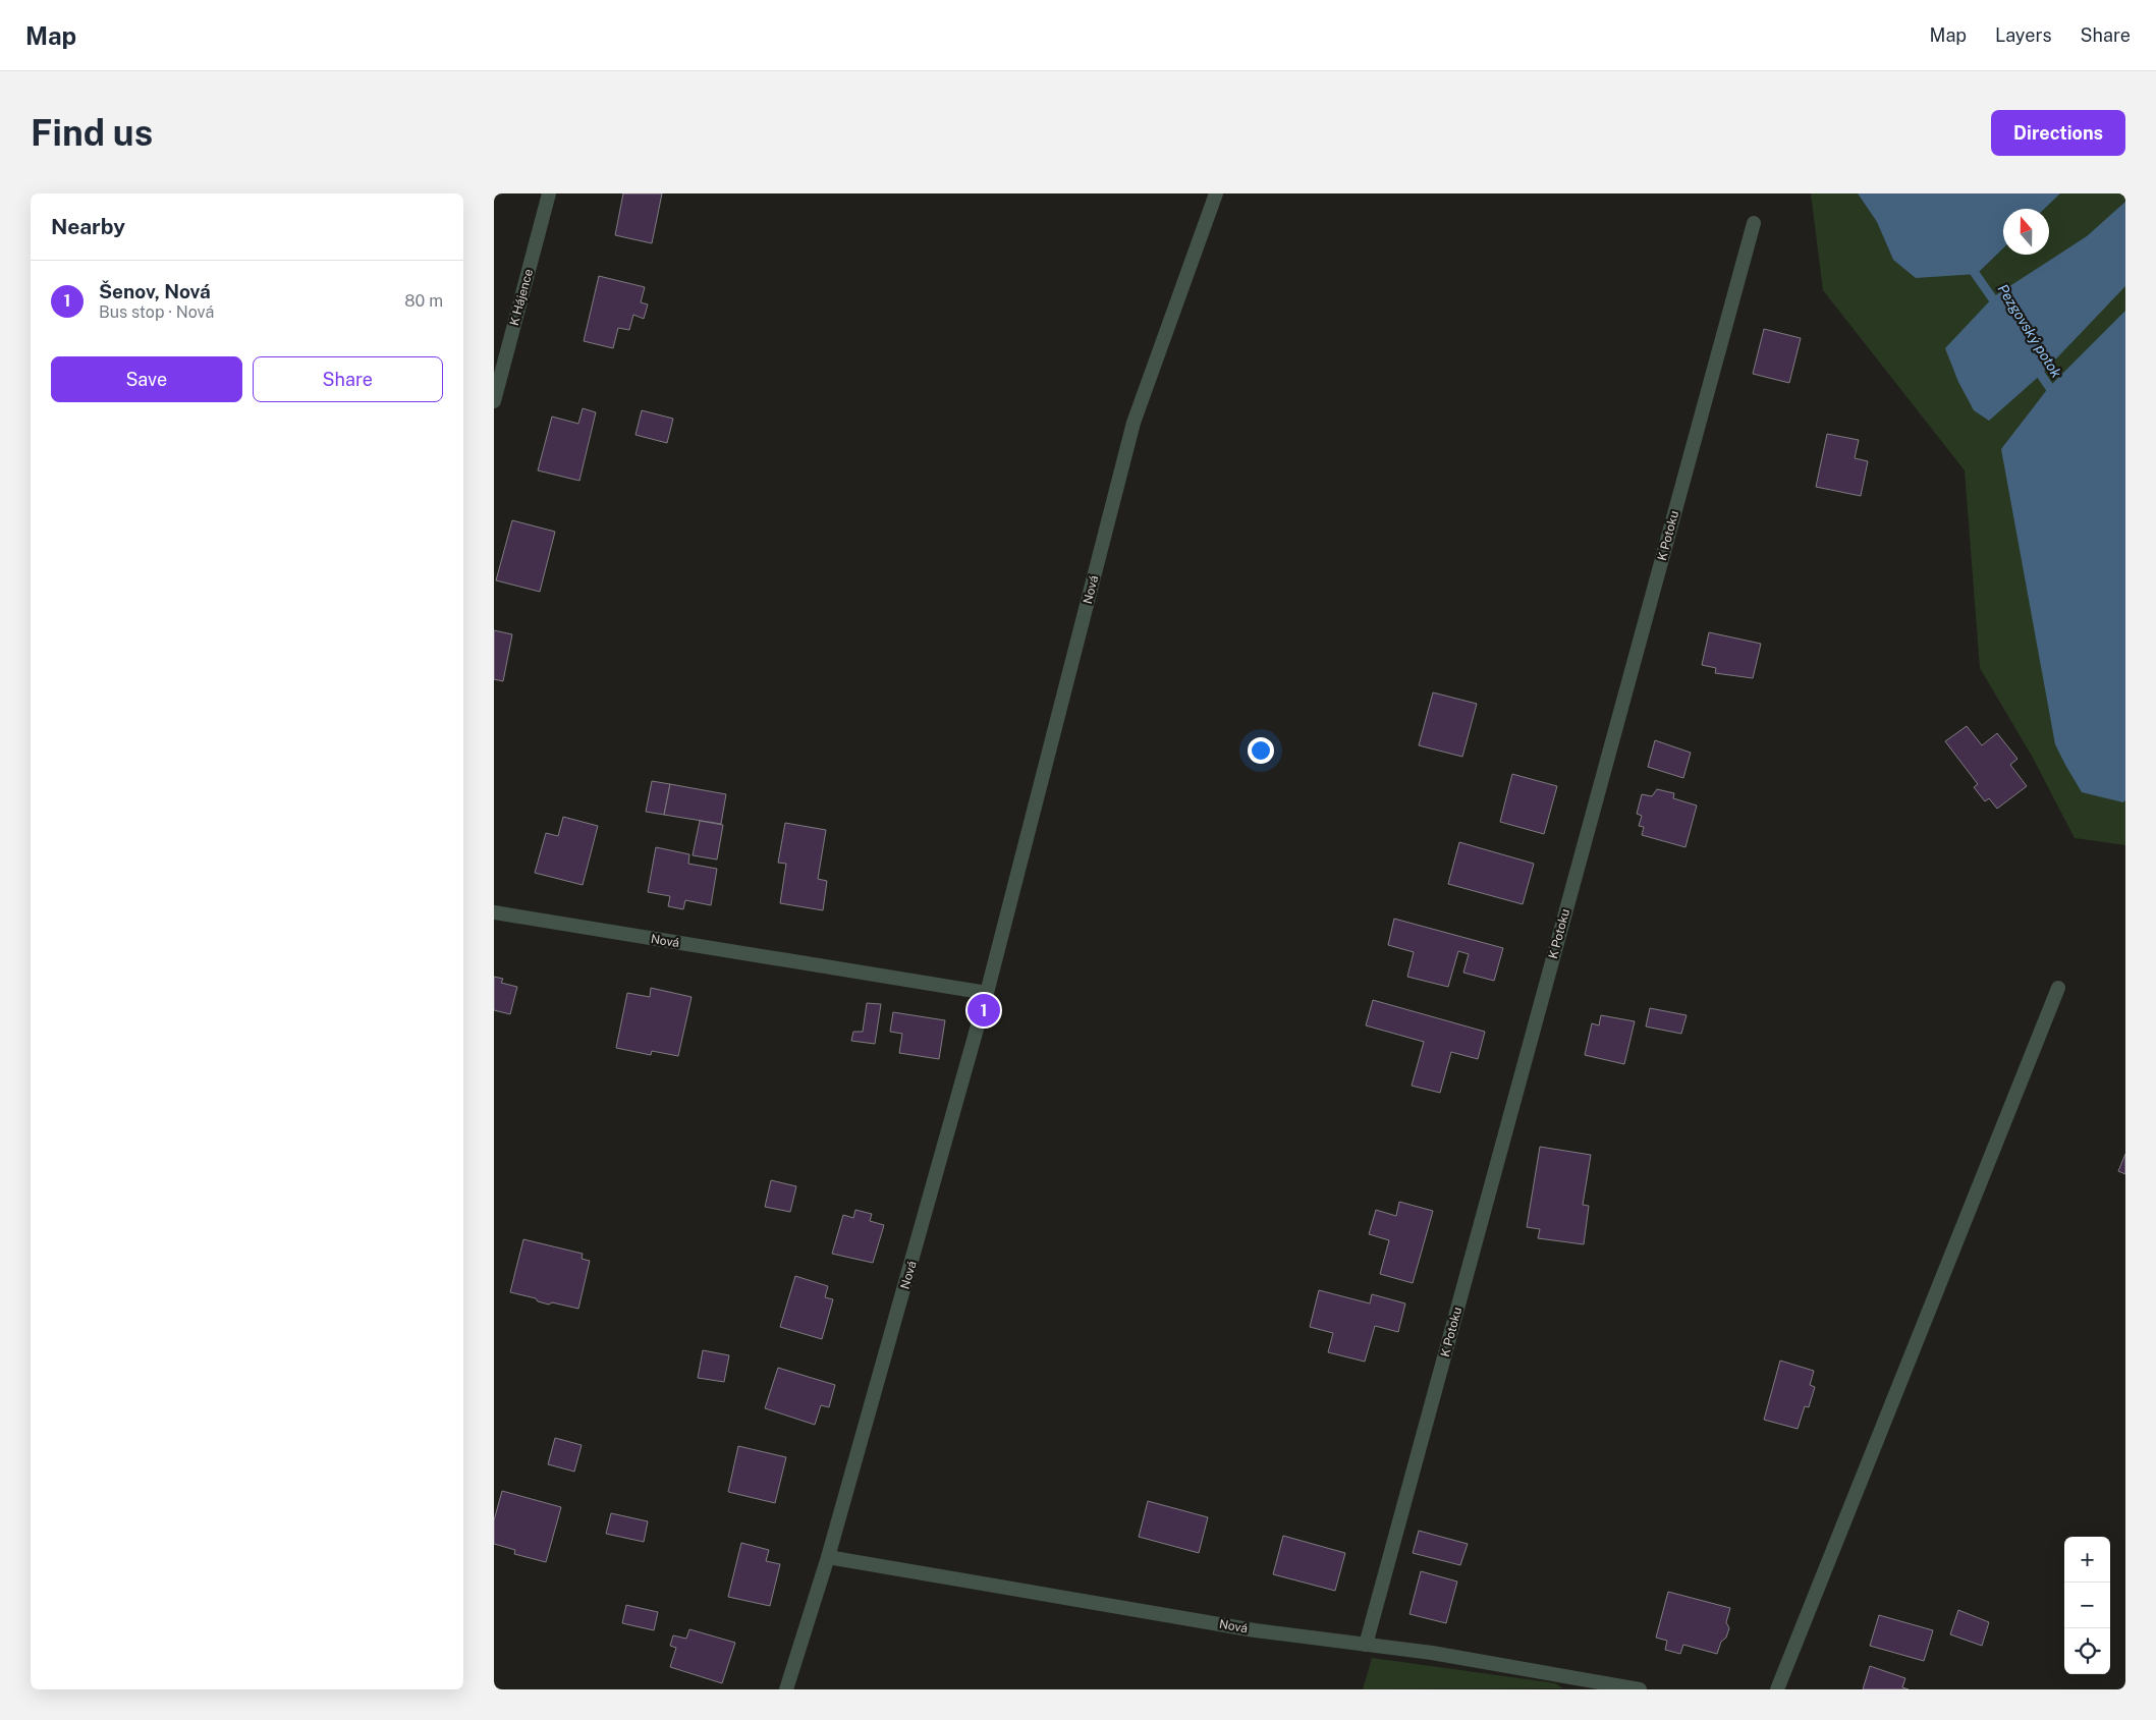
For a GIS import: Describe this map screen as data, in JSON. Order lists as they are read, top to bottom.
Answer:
{
  "streets": {
    "street": ["K Hájence", "K Potoku", "Nová"]
  },
  "crossings": [
    ["K Potoku", "Nová"]
  ],
  "water": ["Pezgovský potok"],
  "north": "top",
  "page": {
    "header": "Map",
    "nav": ["Map", "Layers", "Share"],
    "buttons": [
      "Directions",
      ["Save", "Share"]
    ],
    "title": "Find us",
    "heading": "Nearby",
    "list": [
      {
        "mark": "1",
        "name": "Šenov, Nová",
        "note": "Bus stop · Nová",
        "value": "80 m"
      }
    ],
    "pins": "1",
    "map_buttons": ["+", "−"]
  }
}
